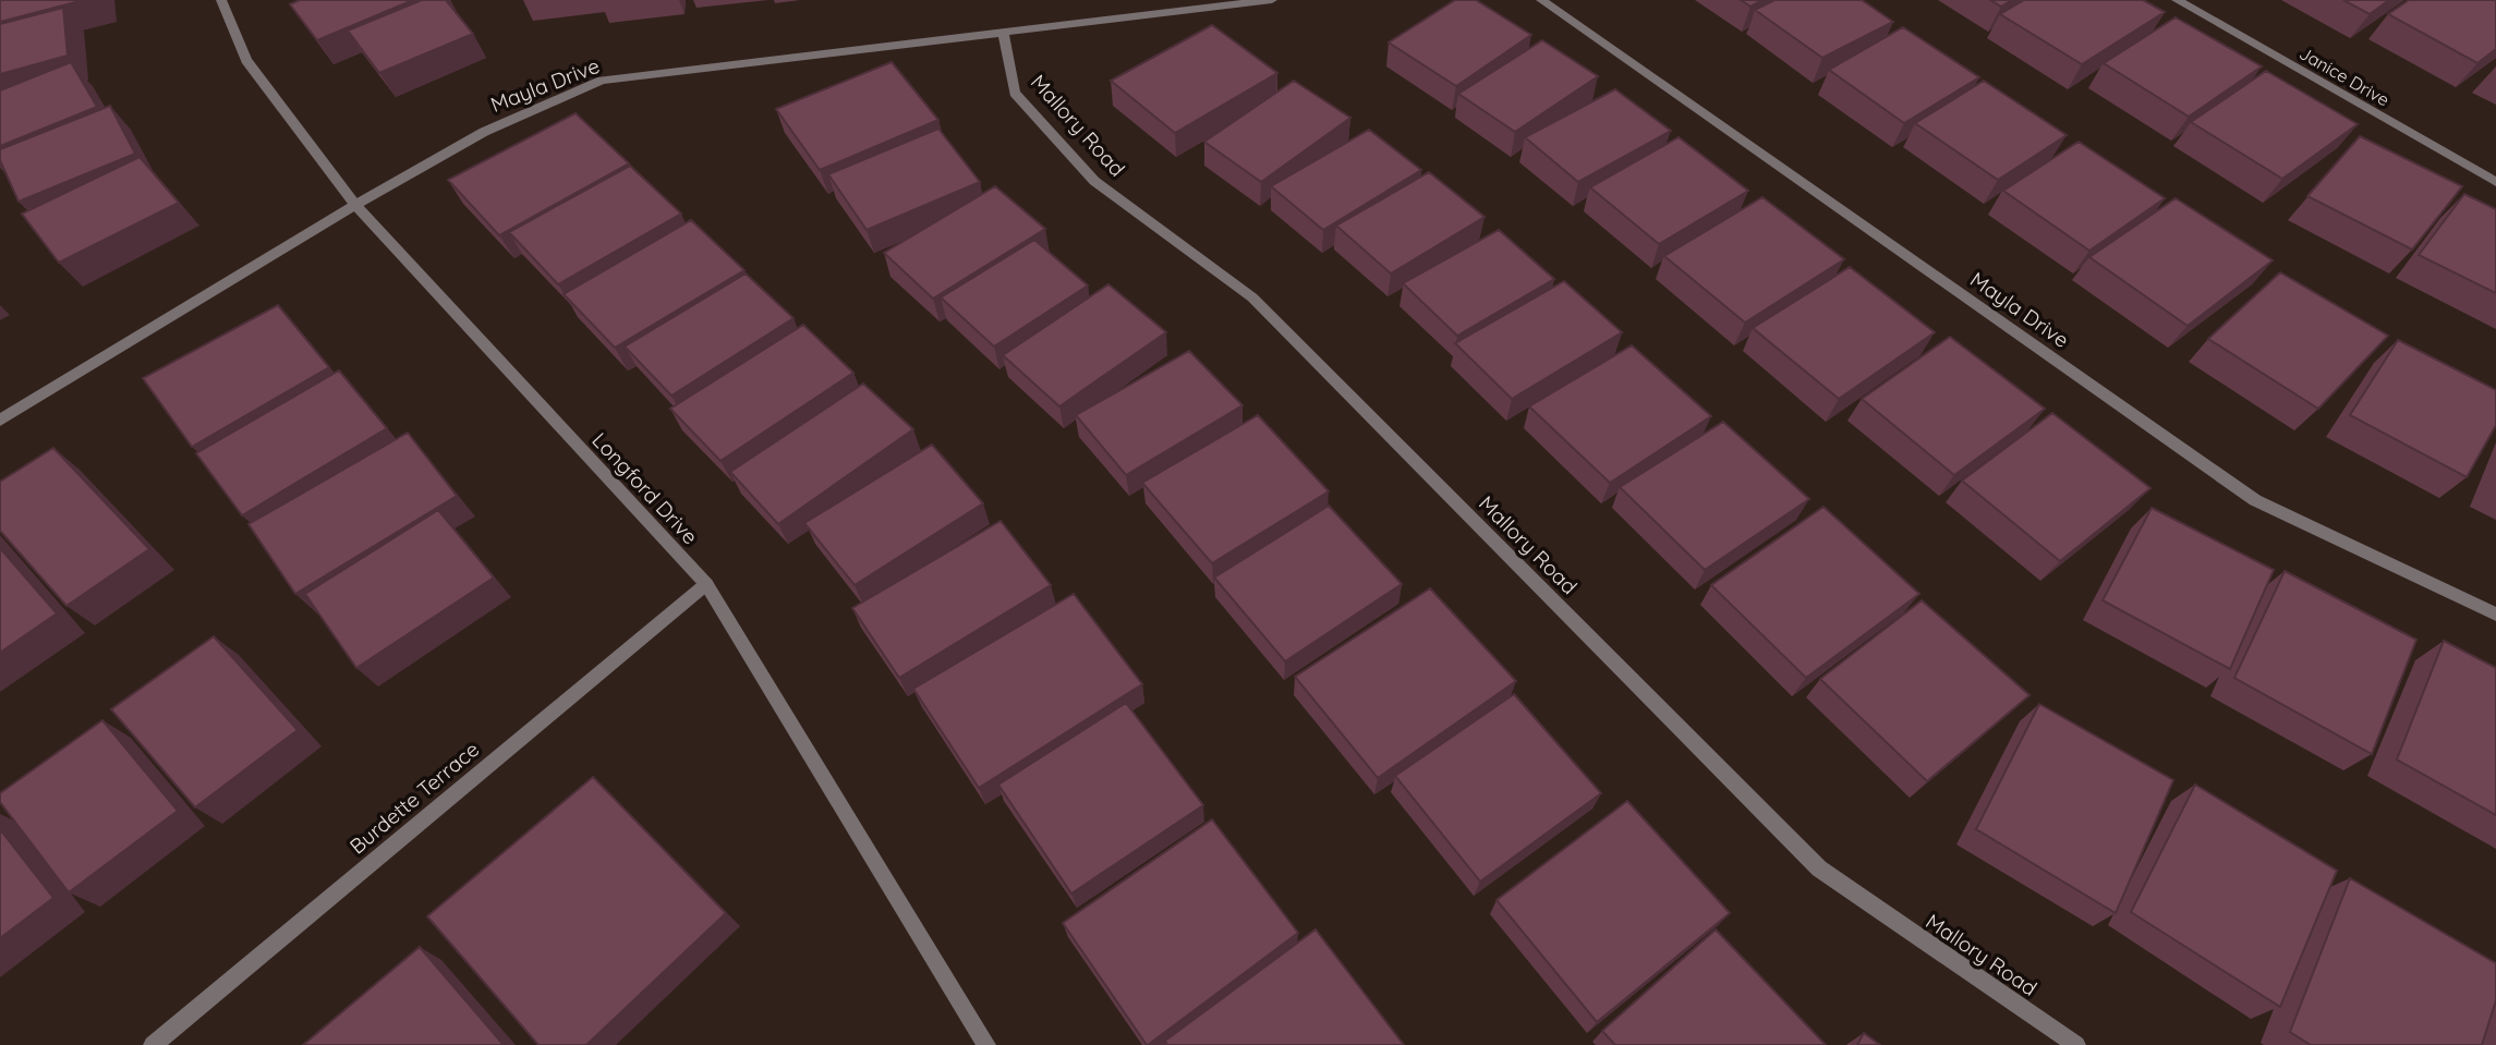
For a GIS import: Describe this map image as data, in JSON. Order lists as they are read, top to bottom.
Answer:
{
  "streets": {
    "street": [
      "Janice Drive",
      "Mayla Drive",
      "Mallory Road",
      "Longford Drive",
      "Burdette Terrace"
    ]
  },
  "crossings": [
    ["Mayla Drive", "Mallory Road"],
    ["Mayla Drive", "Longford Drive"],
    ["Longford Drive", "Burdette Terrace"]
  ]
}
